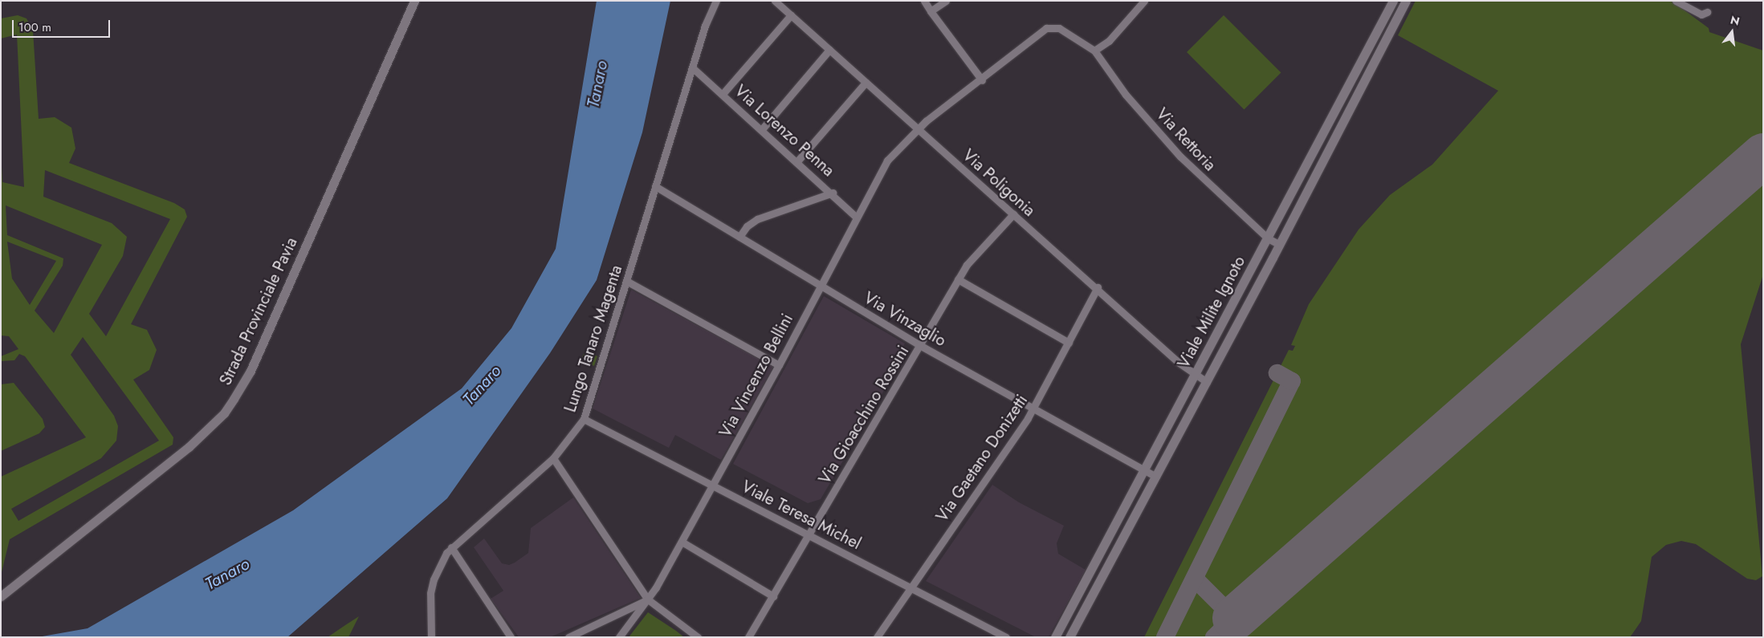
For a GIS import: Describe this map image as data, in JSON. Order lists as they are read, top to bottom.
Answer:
{
  "streets": {
    "main road": ["Strada Provinciale Pavia", "Viale Milite Ignoto"],
    "street": [
      "Via Lorenzo Penna",
      "Via Rettoria",
      "Via Poligonia",
      "Via Vinzaglio",
      "Lungo Tanaro Magenta",
      "Via Vincenzo Bellini",
      "Via Gioacchino Rossini",
      "Via Gaetano Donizetti",
      "Viale Teresa Michel"
    ]
  },
  "crossings": [
    ["Via Lorenzo Penna", "Lungo Tanaro Magenta"],
    ["Via Lorenzo Penna", "Via Vincenzo Bellini"],
    ["Via Rettoria", "Viale Milite Ignoto"],
    ["Via Rettoria", "Via Vincenzo Bellini"],
    ["Via Poligonia", "Viale Milite Ignoto"],
    ["Via Poligonia", "Via Vincenzo Bellini"],
    ["Via Poligonia", "Via Gioacchino Rossini"],
    ["Via Poligonia", "Via Gaetano Donizetti"],
    ["Viale Milite Ignoto", "Via Vinzaglio"],
    ["Via Vinzaglio", "Lungo Tanaro Magenta"],
    ["Via Vinzaglio", "Via Vincenzo Bellini"],
    ["Via Vinzaglio", "Via Gioacchino Rossini"],
    ["Via Vinzaglio", "Via Gaetano Donizetti"],
    ["Lungo Tanaro Magenta", "Viale Teresa Michel"],
    ["Via Vincenzo Bellini", "Viale Teresa Michel"],
    ["Via Gioacchino Rossini", "Viale Teresa Michel"],
    ["Via Gaetano Donizetti", "Viale Teresa Michel"]
  ],
  "water": ["Tanaro"],
  "scale_bar": "100 m",
  "north": "top"
}
